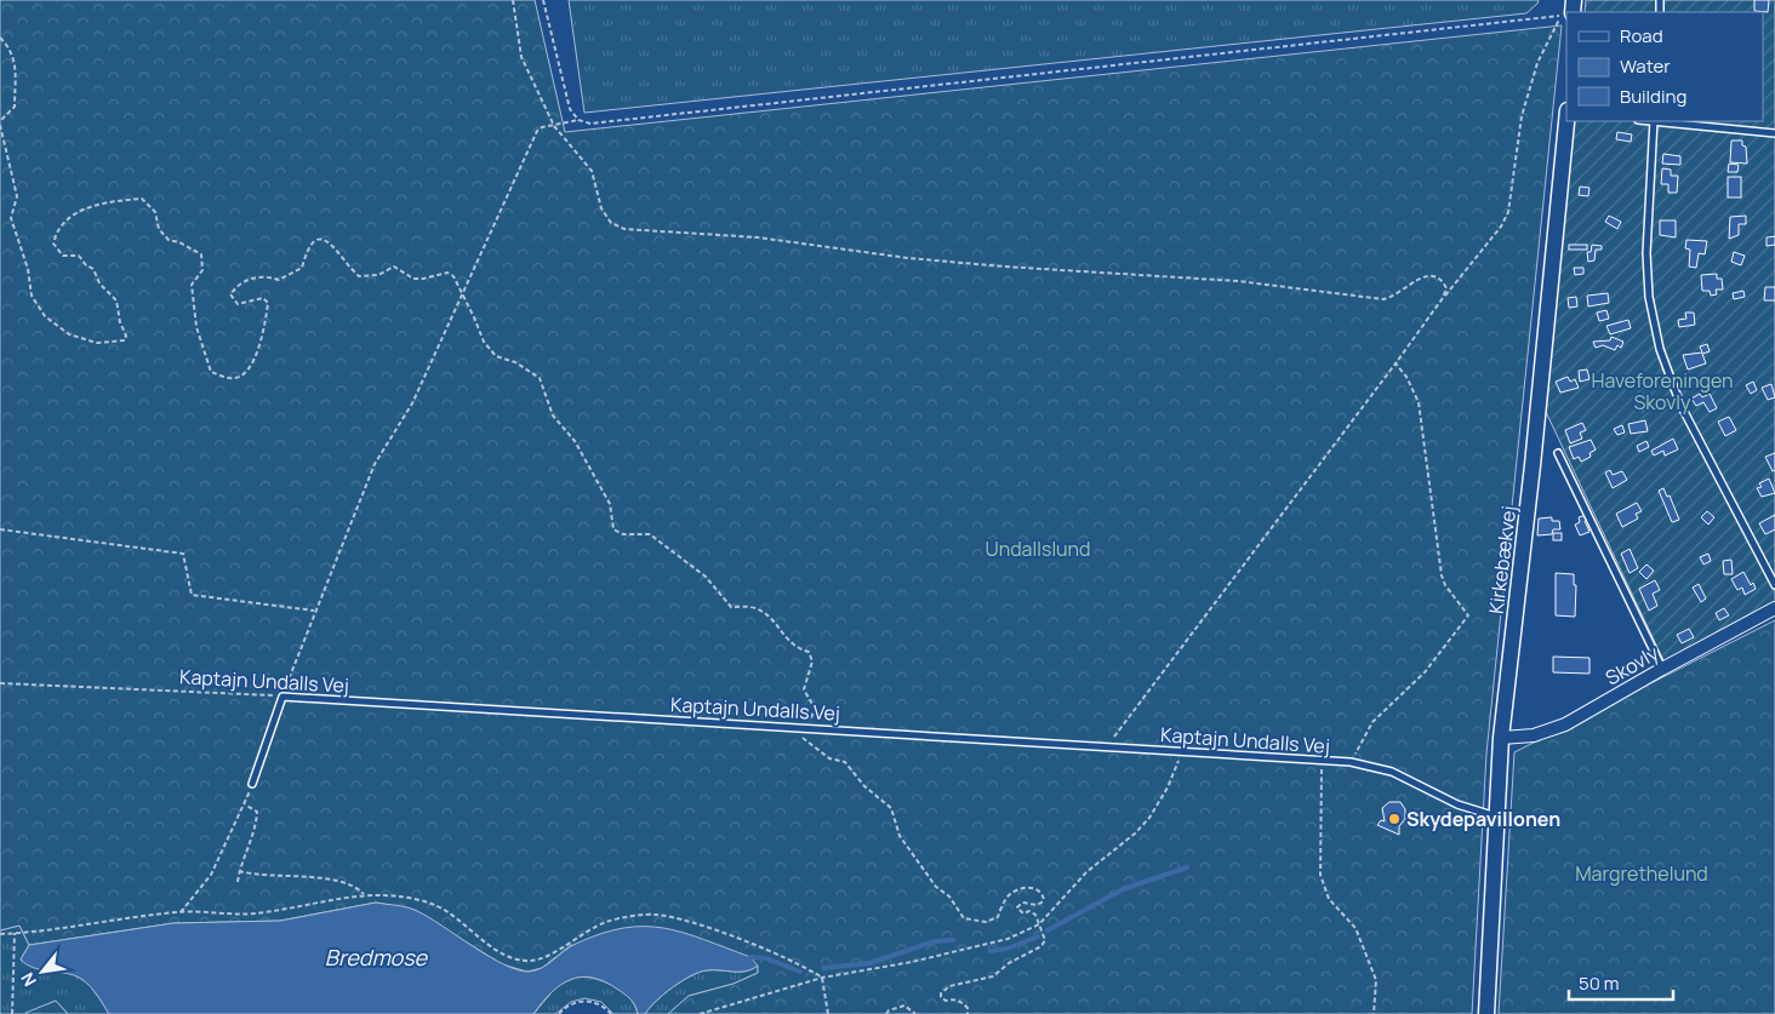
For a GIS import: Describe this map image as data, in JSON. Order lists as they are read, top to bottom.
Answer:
{
  "streets": {
    "street": ["Kirkebækvej", "Skovly"],
    "lane": ["Kaptajn Undalls Vej"]
  },
  "crossings": [
    ["Kirkebækvej", "Skovly"],
    ["Kirkebækvej", "Kaptajn Undalls Vej"]
  ],
  "water": ["Bredmose"],
  "parks": ["Haveforeningen Skovly", "Undallslund", "Margrethelund"],
  "places": ["Skydepavillonen"],
  "legend": ["Road", "Water", "Building"],
  "scale_bar": "50 m",
  "north": "bottom left"
}
